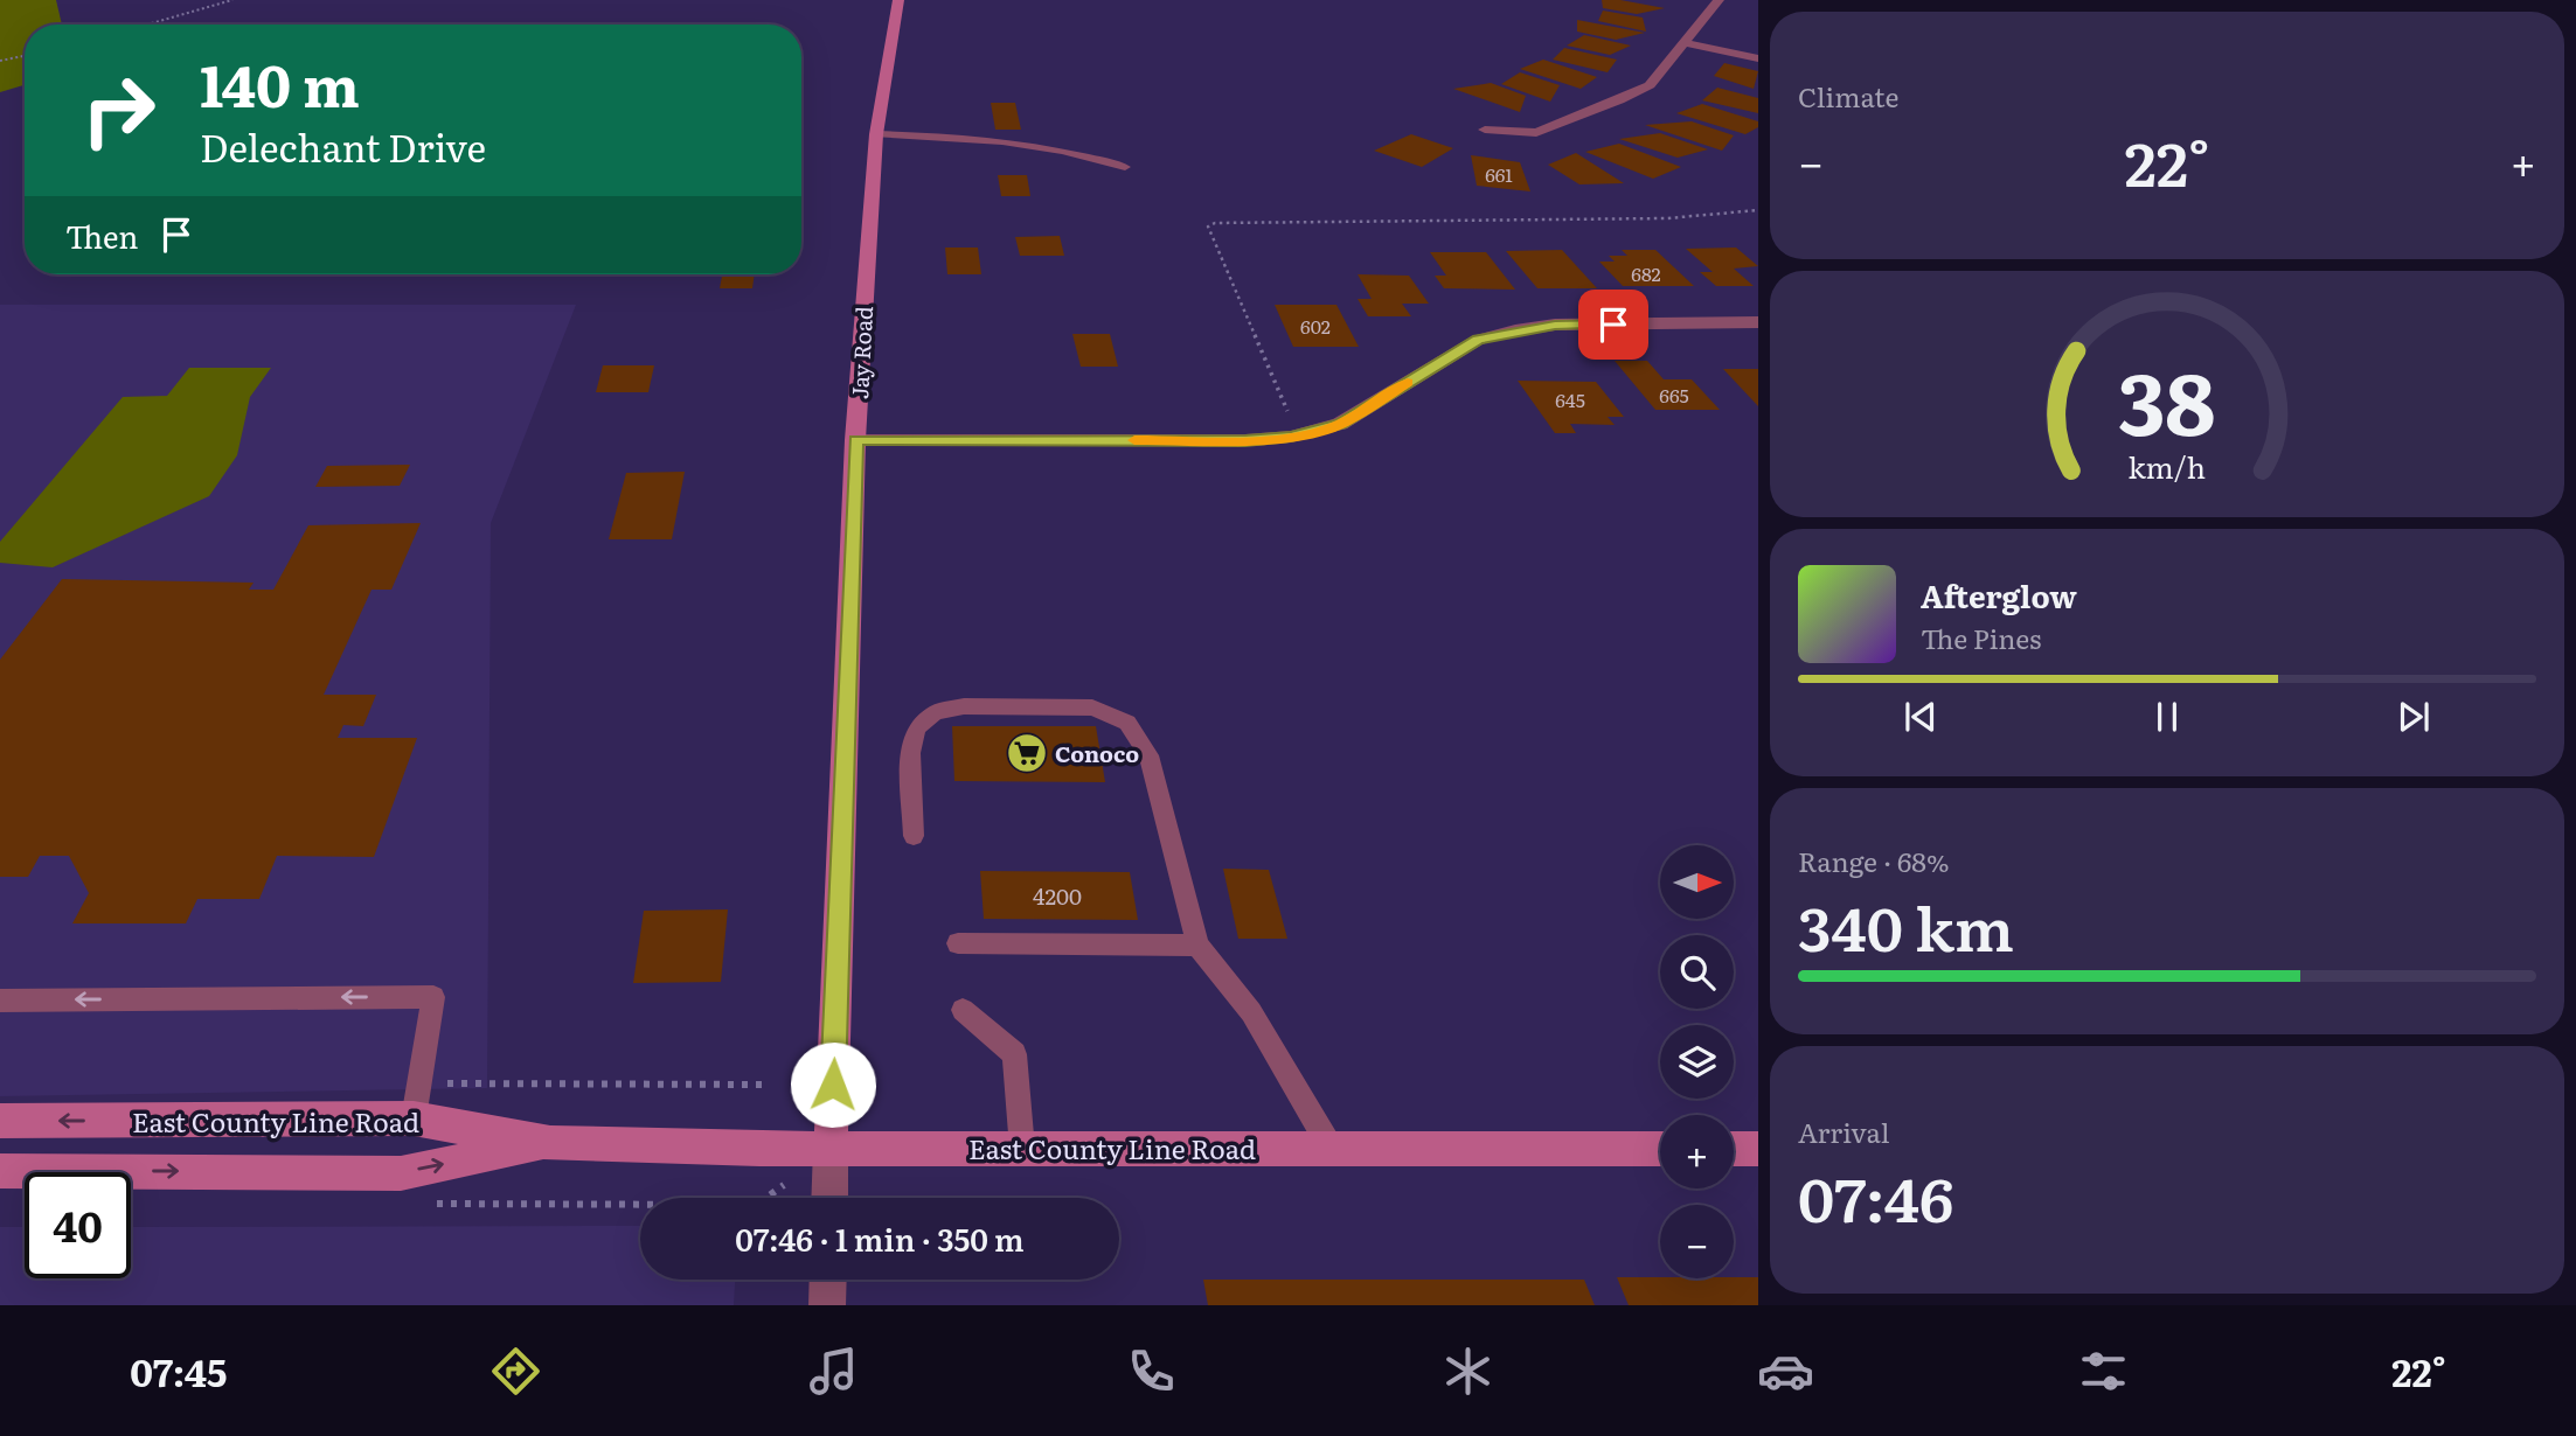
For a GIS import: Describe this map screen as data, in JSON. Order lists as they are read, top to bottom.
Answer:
{
  "streets": {
    "street": ["Jay Road", "East County Line Road"]
  },
  "crossings": [
    ["Jay Road", "East County Line Road"]
  ],
  "places": {
    "supermarket": ["Conoco"]
  },
  "house_numbers": [
    "661",
    "682",
    "602",
    "665",
    "645",
    "4200"
  ],
  "north": "right",
  "page": {
    "tile": [
      "Climate",
      ["Range · 68%", "340 km"],
      ["Arrival", "07:46"]
    ],
    "turn": ["140 m", "Delechant Drive"],
    "heat": ["−", "22°", "+"],
    "then": "Then",
    "song": ["Afterglow", "The Pines"],
    "map_buttons": ["+", "−"],
    "limit": "40",
    "trip": "07:46 · 1 min · 350 m",
    "tabs": ["07:45", "22°"],
    "gauge": ["38", "km/h"]
  }
}
